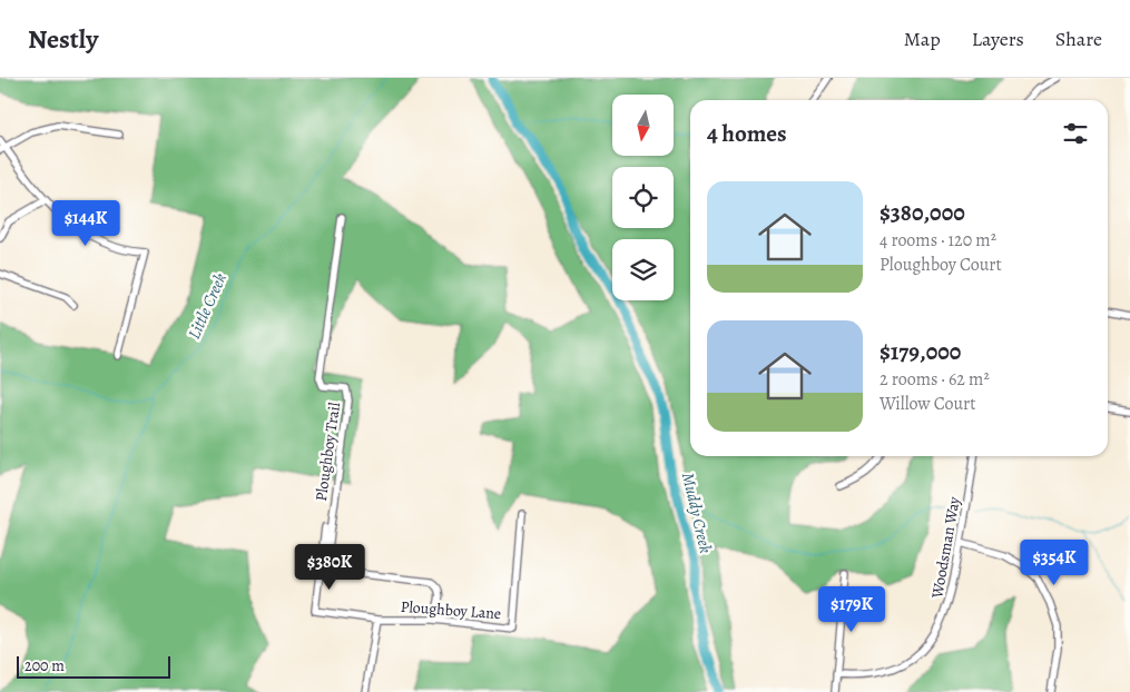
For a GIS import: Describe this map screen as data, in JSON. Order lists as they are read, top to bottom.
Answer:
{
  "streets": {
    "street": ["Ploughboy Trail", "Woodsman Way", "Ploughboy Lane"]
  },
  "crossings": [
    ["Ploughboy Trail", "Ploughboy Lane"]
  ],
  "water": ["Little Creek", "Muddy Creek"],
  "scale_bar": "200 m",
  "north": "bottom",
  "page": {
    "header": "Nestly",
    "nav": ["Map", "Layers", "Share"],
    "heading": "4 homes",
    "list": [
      {
        "name": "$380,000",
        "note": "4 rooms · 120 m² · Ploughboy Court"
      },
      {
        "name": "$179,000",
        "note": "2 rooms · 62 m² · Willow Court"
      }
    ],
    "price": [
      "$144K",
      "$354K",
      "$380K",
      "$179K"
    ],
    "scale": "200 m"
  }
}
